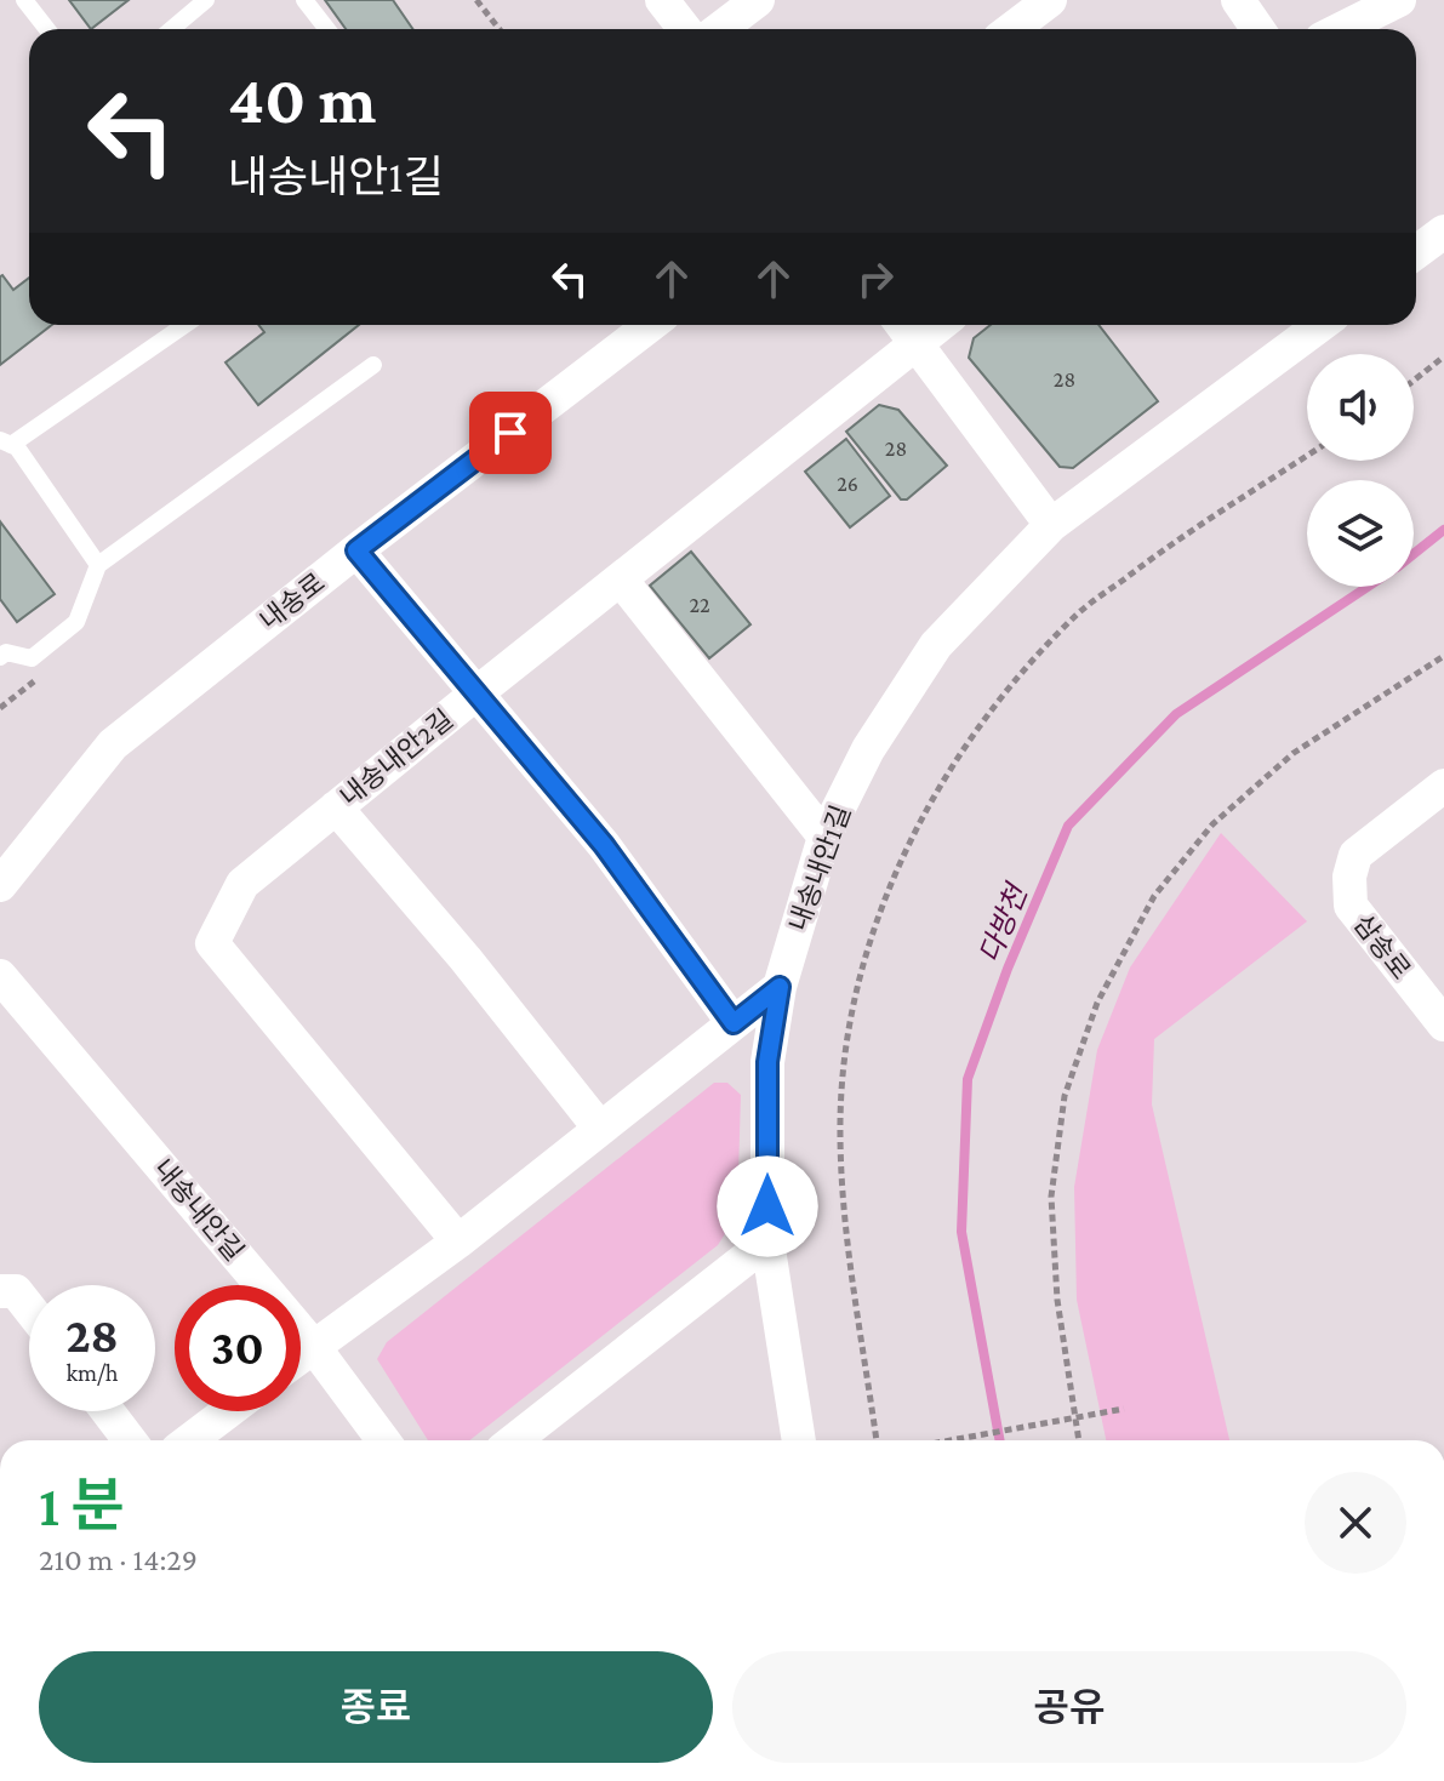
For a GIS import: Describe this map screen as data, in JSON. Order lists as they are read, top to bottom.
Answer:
{
  "streets": {
    "street": [
      "내송로",
      "내송내안2길",
      "내송내안1길",
      "삼송로",
      "내송내안길"
    ]
  },
  "water": ["다방천"],
  "house_numbers": [
    "28",
    "28",
    "26",
    "22"
  ],
  "page": {
    "turn": ["40 m", "내송내안1길"],
    "speed": "28 km/h",
    "limit": "30",
    "heading": ["1 분", "210 m · 14:29"],
    "buttons": ["종료", "공유"]
  }
}
